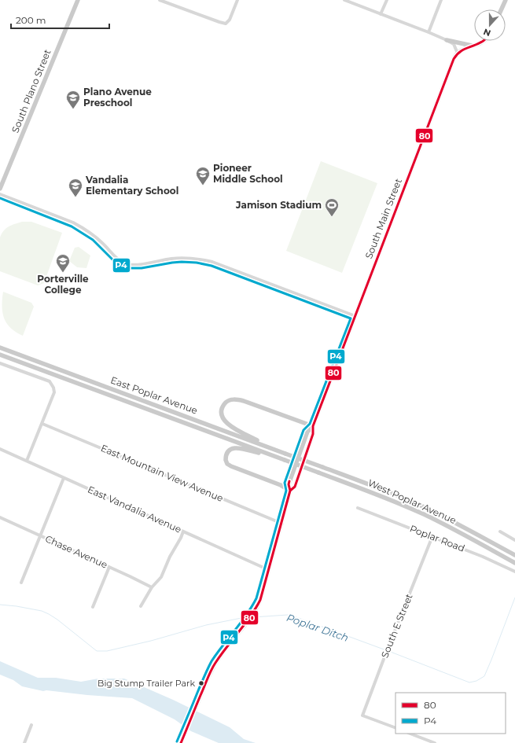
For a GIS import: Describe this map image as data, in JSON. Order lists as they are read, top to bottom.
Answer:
{
  "streets": {
    "main road": [
      "South Plano Street",
      "South Main Street",
      "East Poplar Avenue",
      "West Poplar Avenue"
    ],
    "street": [
      "East Mountain View Avenue",
      "East Vandalia Avenue",
      "Poplar Road",
      "Chase Avenue",
      "South E Street"
    ]
  },
  "crossings": [
    ["South Main Street", "East Mountain View Avenue"],
    ["South Main Street", "East Vandalia Avenue"],
    ["East Poplar Avenue", "West Poplar Avenue"],
    ["Poplar Road", "South E Street"]
  ],
  "water": ["Poplar Ditch"],
  "places": {
    "school or university": [
      "Plano Avenue Preschool",
      "Pioneer Middle School",
      "Vandalia Elementary School",
      "Porterville College"
    ],
    "sports": ["Jamison Stadium"],
    "other": ["Big Stump Trailer Park"]
  },
  "lines": ["transit line 80", "transit line P4"],
  "legend": ["80", "P4"],
  "scale_bar": "200 m",
  "north": "bottom"
}
